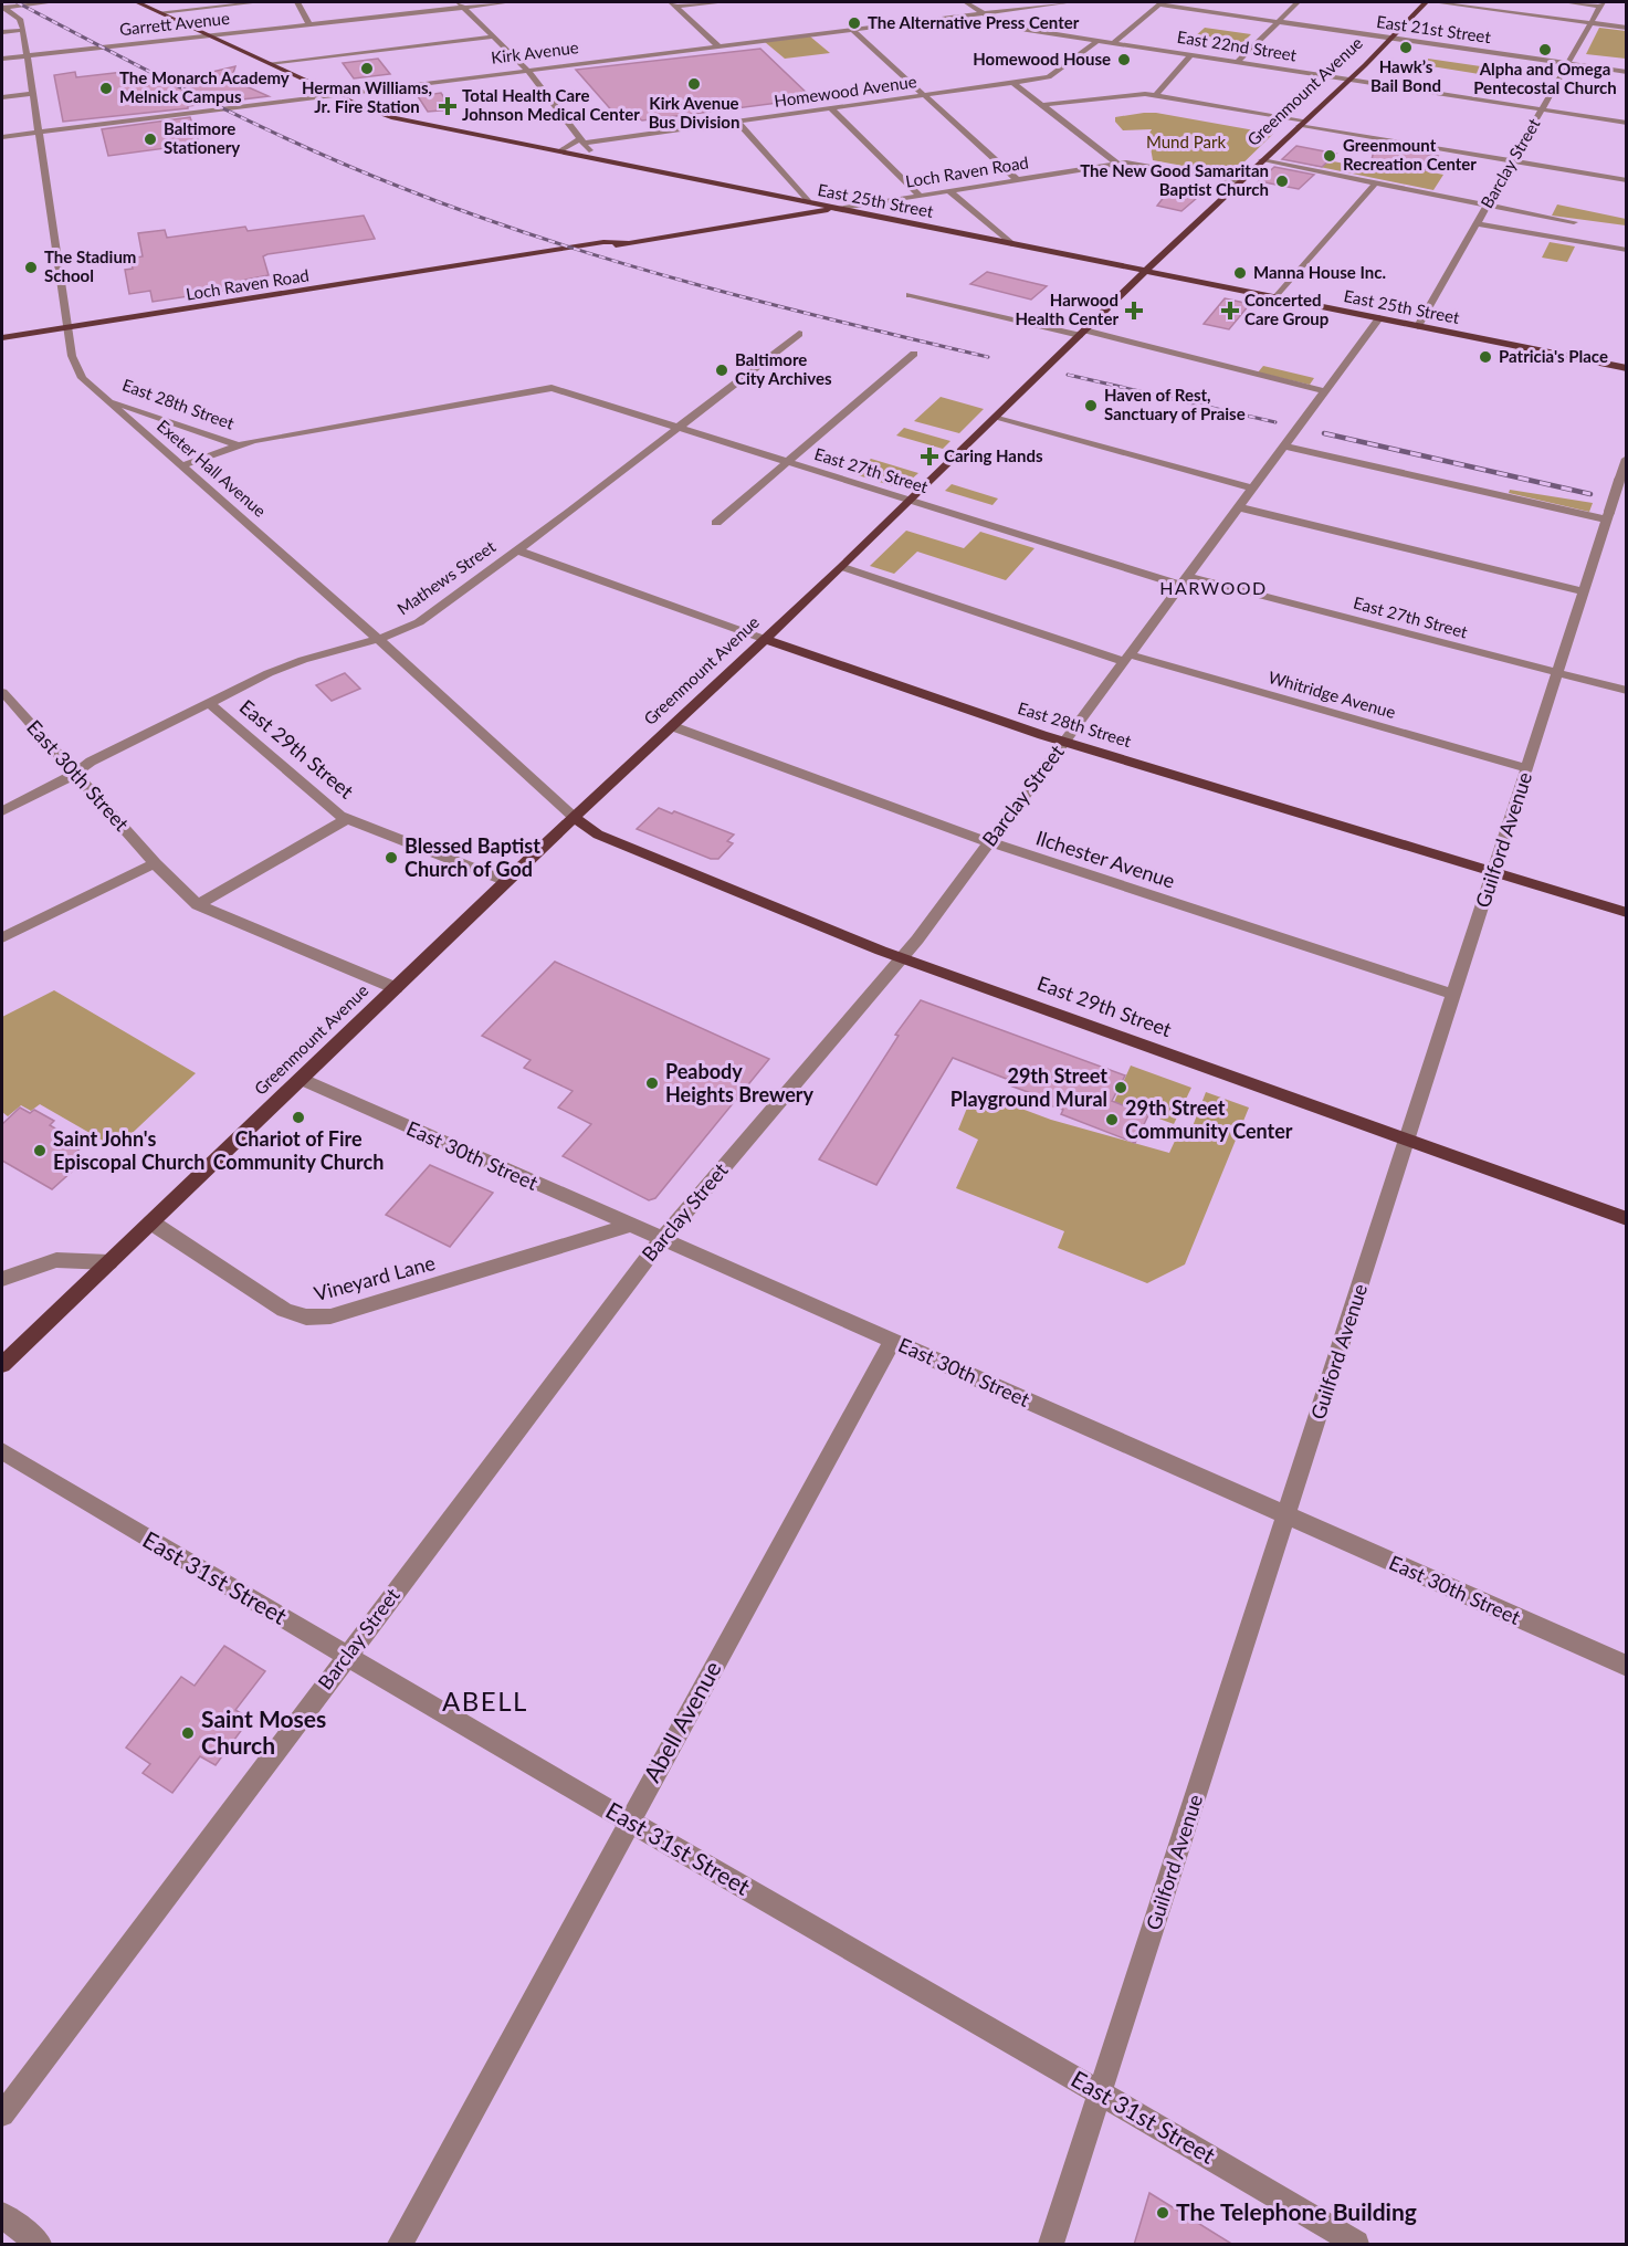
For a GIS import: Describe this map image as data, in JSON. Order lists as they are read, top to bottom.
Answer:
{
  "streets": {
    "main road": [
      "Greenmount Avenue",
      "Loch Raven Road",
      "East 25th Street",
      "East 28th Street",
      "East 29th Street"
    ],
    "street": [
      "Garrett Avenue",
      "East 21st Street",
      "East 22nd Street",
      "Kirk Avenue",
      "Homewood Avenue",
      "Barclay Street",
      "Exeter Hall Avenue",
      "East 27th Street",
      "Mathews Street",
      "Whitridge Avenue",
      "East 30th Street",
      "Guilford Avenue",
      "Ilchester Avenue",
      "Vineyard Lane",
      "East 31st Street",
      "Abell Avenue"
    ]
  },
  "crossings": [
    ["Garrett Avenue", "East 25th Street"],
    ["Garrett Avenue", "Exeter Hall Avenue"],
    ["East 21st Street", "Greenmount Avenue"],
    ["East 21st Street", "Barclay Street"],
    ["East 22nd Street", "Kirk Avenue"],
    ["East 22nd Street", "Homewood Avenue"],
    ["East 22nd Street", "Greenmount Avenue"],
    ["East 22nd Street", "Barclay Street"],
    ["Kirk Avenue", "East 25th Street"],
    ["Kirk Avenue", "Exeter Hall Avenue"],
    ["Greenmount Avenue", "Loch Raven Road"],
    ["Greenmount Avenue", "East 25th Street"],
    ["Greenmount Avenue", "East 28th Street"],
    ["Greenmount Avenue", "Exeter Hall Avenue"],
    ["Greenmount Avenue", "East 27th Street"],
    ["Greenmount Avenue", "Whitridge Avenue"],
    ["Greenmount Avenue", "East 29th Street"],
    ["Greenmount Avenue", "East 30th Street"],
    ["Greenmount Avenue", "Ilchester Avenue"],
    ["Greenmount Avenue", "Vineyard Lane"],
    ["Barclay Street", "East 25th Street"],
    ["Barclay Street", "East 28th Street"],
    ["Barclay Street", "East 27th Street"],
    ["Barclay Street", "Whitridge Avenue"],
    ["Barclay Street", "East 29th Street"],
    ["Barclay Street", "East 30th Street"],
    ["Barclay Street", "Ilchester Avenue"],
    ["Barclay Street", "East 31st Street"],
    ["Loch Raven Road", "East 25th Street"],
    ["Loch Raven Road", "Exeter Hall Avenue"],
    ["East 28th Street", "Exeter Hall Avenue"],
    ["East 28th Street", "East 27th Street"],
    ["East 28th Street", "Mathews Street"],
    ["East 28th Street", "Guilford Avenue"],
    ["Exeter Hall Avenue", "Mathews Street"],
    ["Exeter Hall Avenue", "East 29th Street"],
    ["East 27th Street", "Mathews Street"],
    ["East 27th Street", "Guilford Avenue"],
    ["Mathews Street", "East 29th Street"],
    ["Mathews Street", "East 30th Street"],
    ["Whitridge Avenue", "Guilford Avenue"],
    ["East 29th Street", "Guilford Avenue"],
    ["East 30th Street", "Guilford Avenue"],
    ["East 30th Street", "Vineyard Lane"],
    ["East 30th Street", "Abell Avenue"],
    ["Guilford Avenue", "Ilchester Avenue"],
    ["Guilford Avenue", "East 31st Street"],
    ["East 31st Street", "Abell Avenue"]
  ],
  "districts": ["HARWOOD", "ABELL"],
  "parks": ["Mund Park"],
  "places": {
    "other": [
      "The Alternative Press Center",
      "Hawk’s Bail Bond",
      "Alpha and Omega Pentecostal Church",
      "Homewood House",
      "Herman Williams, Jr. Fire Station",
      "Kirk Avenue Bus Division",
      "The Monarch Academy Melnick Campus",
      "Baltimore Stationery",
      "Greenmount Recreation Center",
      "The New Good Samaritan Baptist Church",
      "The Stadium School",
      "Manna House Inc.",
      "Patricia's Place",
      "Baltimore City Archives",
      "Haven of Rest, Sanctuary of Praise",
      "Blessed Baptist Church of God",
      "Peabody Heights Brewery",
      "29th Street Playground Mural",
      "Chariot of Fire Community Church",
      "29th Street Community Center",
      "Saint John's Episcopal Church",
      "Saint Moses Church",
      "The Telephone Building"
    ],
    "health": [
      "Total Health Care Johnson Medical Center",
      "Harwood Health Center",
      "Concerted Care Group",
      "Caring Hands"
    ]
  }
}
